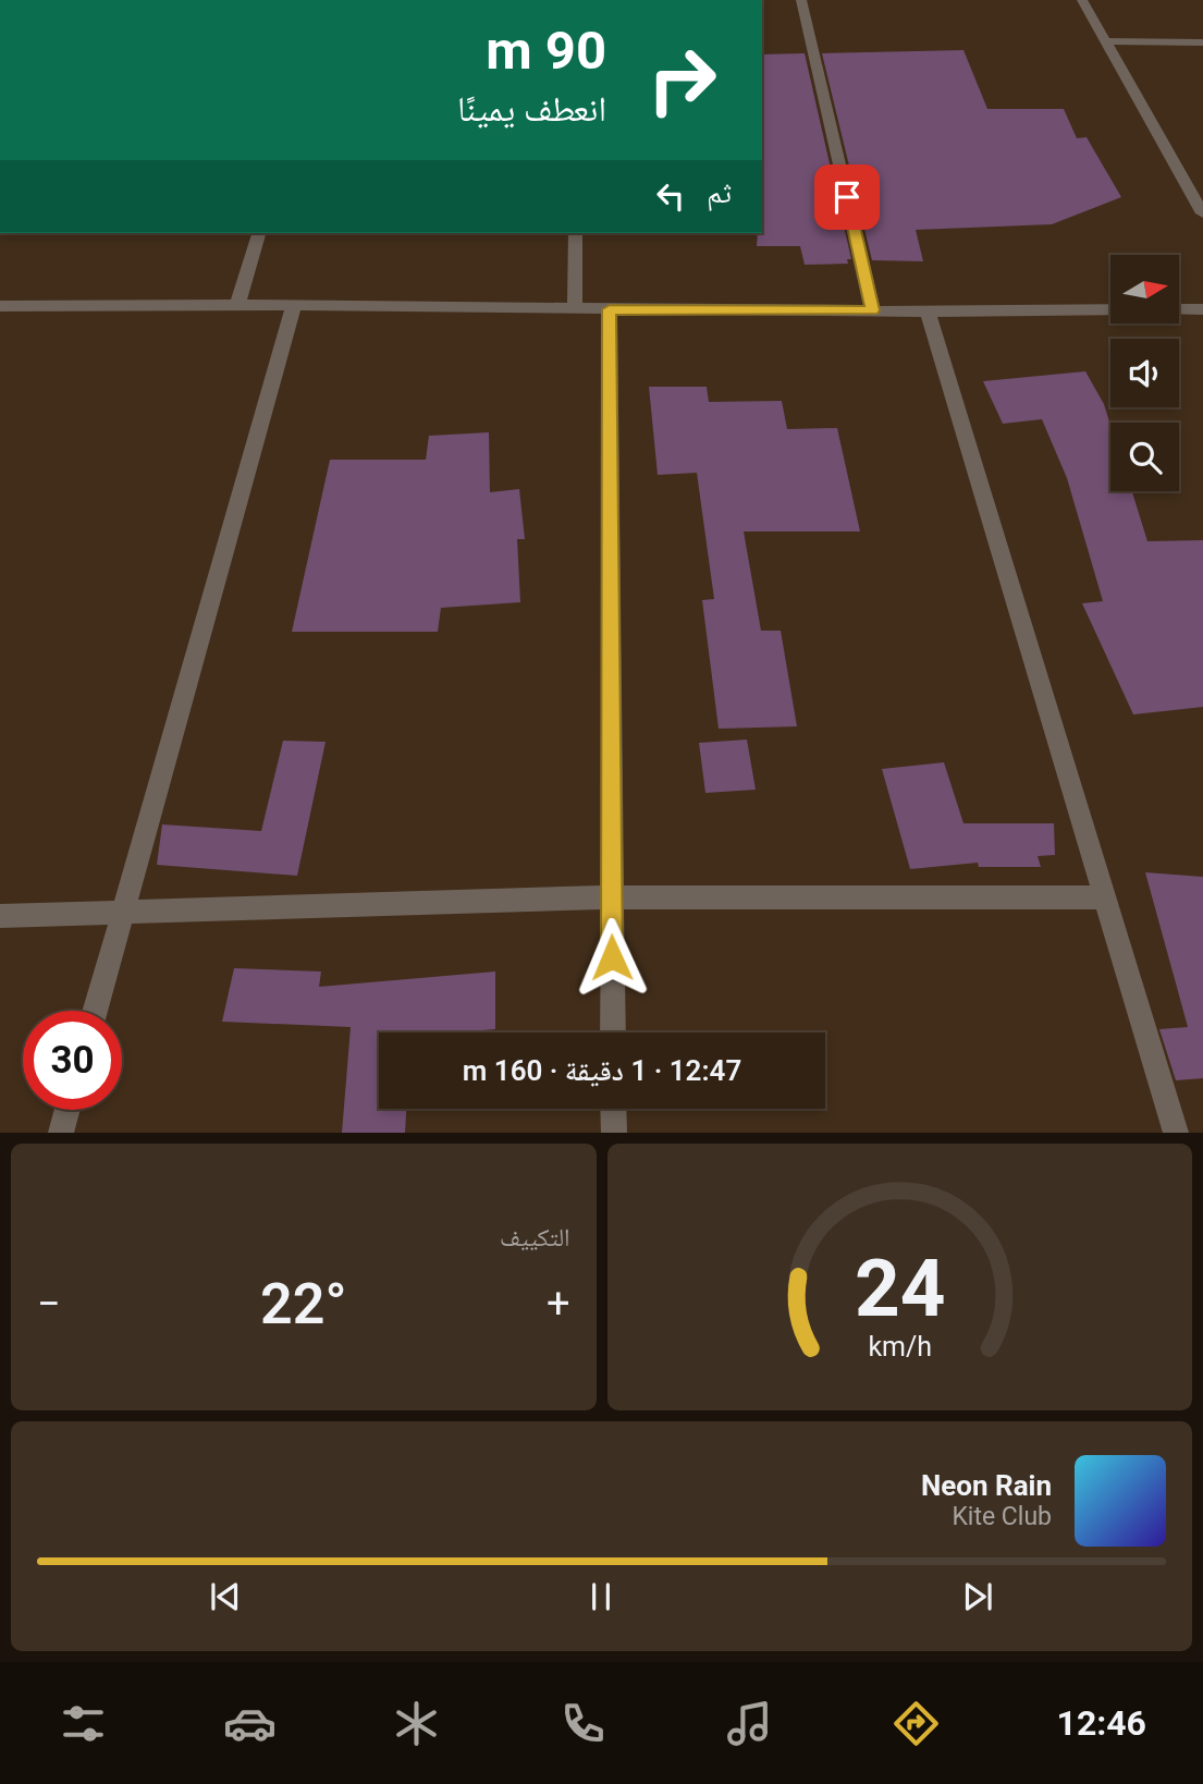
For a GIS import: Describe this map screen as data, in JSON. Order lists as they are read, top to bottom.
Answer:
{
  "north": "right",
  "page": {
    "turn": ["90 m", "انعطف يمينًا"],
    "then": "ثم",
    "limit": "30",
    "trip": "12:47 · 1 دقيقة · 160 m",
    "tile": "التكييف",
    "heat": ["−", "22°", "+"],
    "song": ["Neon Rain", "Kite Club"],
    "tabs": "12:46",
    "gauge": ["24", "km/h"]
  }
}
